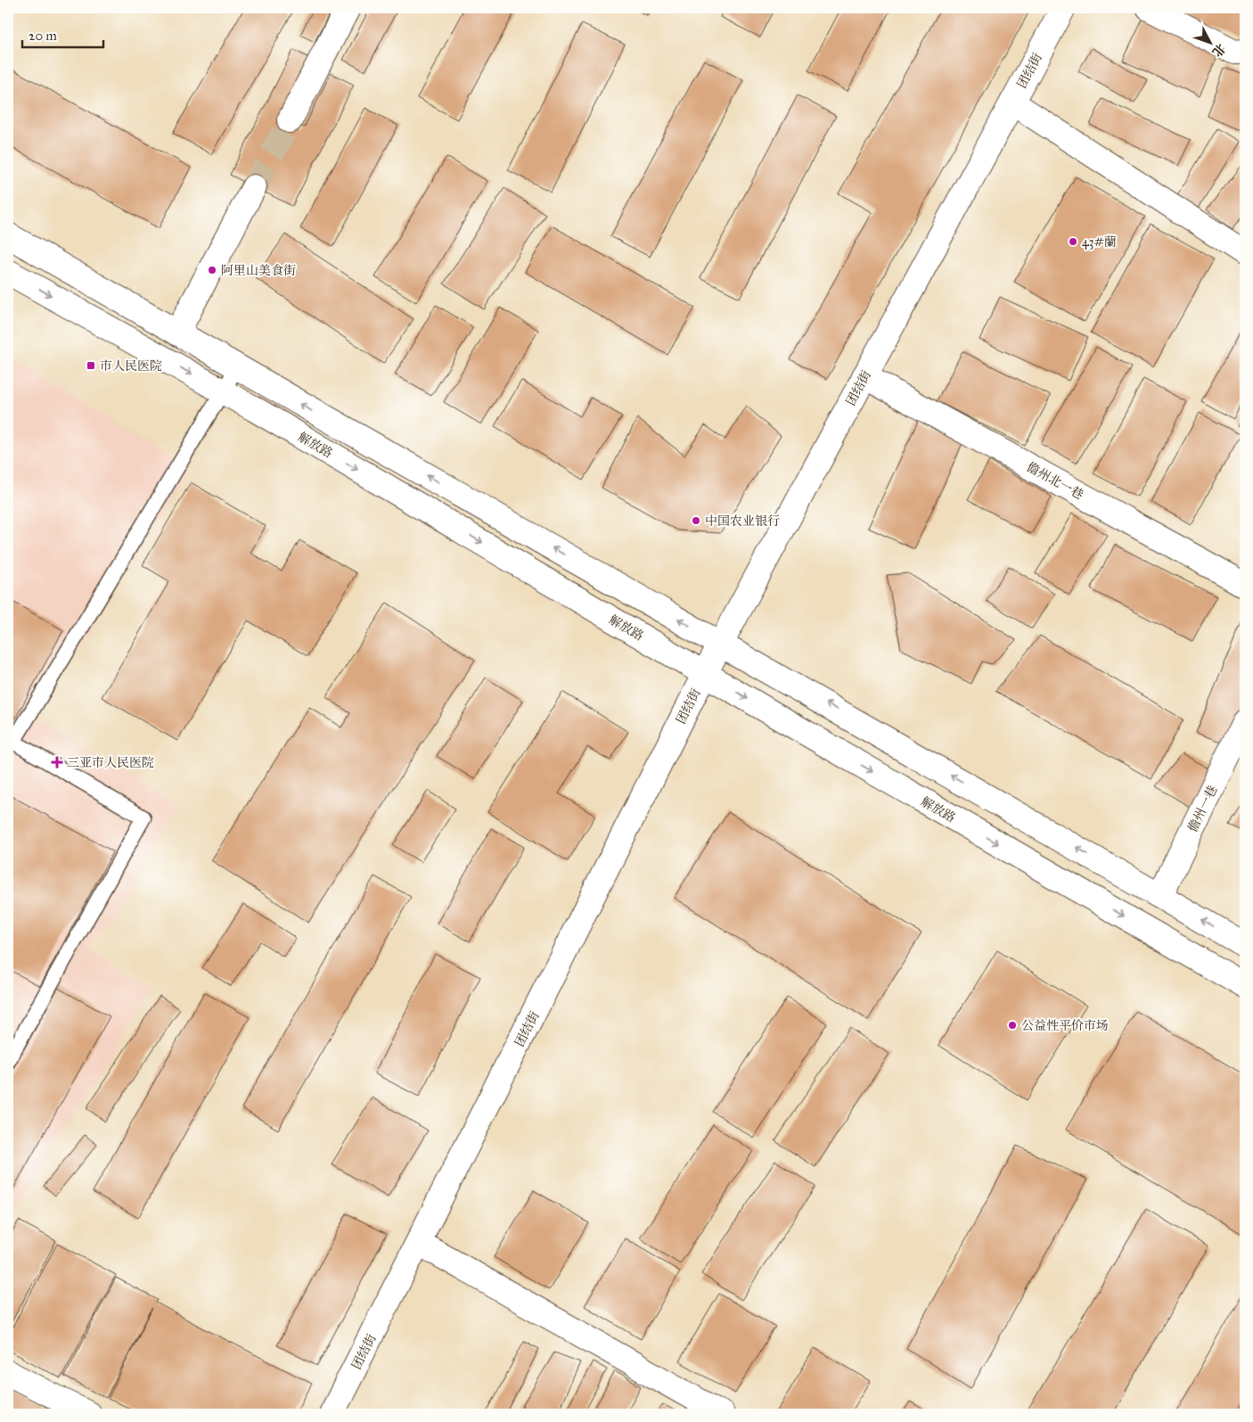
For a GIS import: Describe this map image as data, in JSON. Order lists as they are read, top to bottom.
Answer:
{
  "streets": {
    "street": [
      "团结街",
      "解放路",
      "儋州北一巷",
      "儋州一巷"
    ]
  },
  "crossings": [
    ["团结街", "解放路"],
    ["团结街", "儋州北一巷"]
  ],
  "places": {
    "other": [
      "43#蘭",
      "阿里山美食街",
      "中国农业银行",
      "公益性平价市场"
    ],
    "transit": ["市人民医院"],
    "health": ["三亚市人民医院"]
  },
  "scale_bar": "20 m",
  "north": "bottom right"
}
